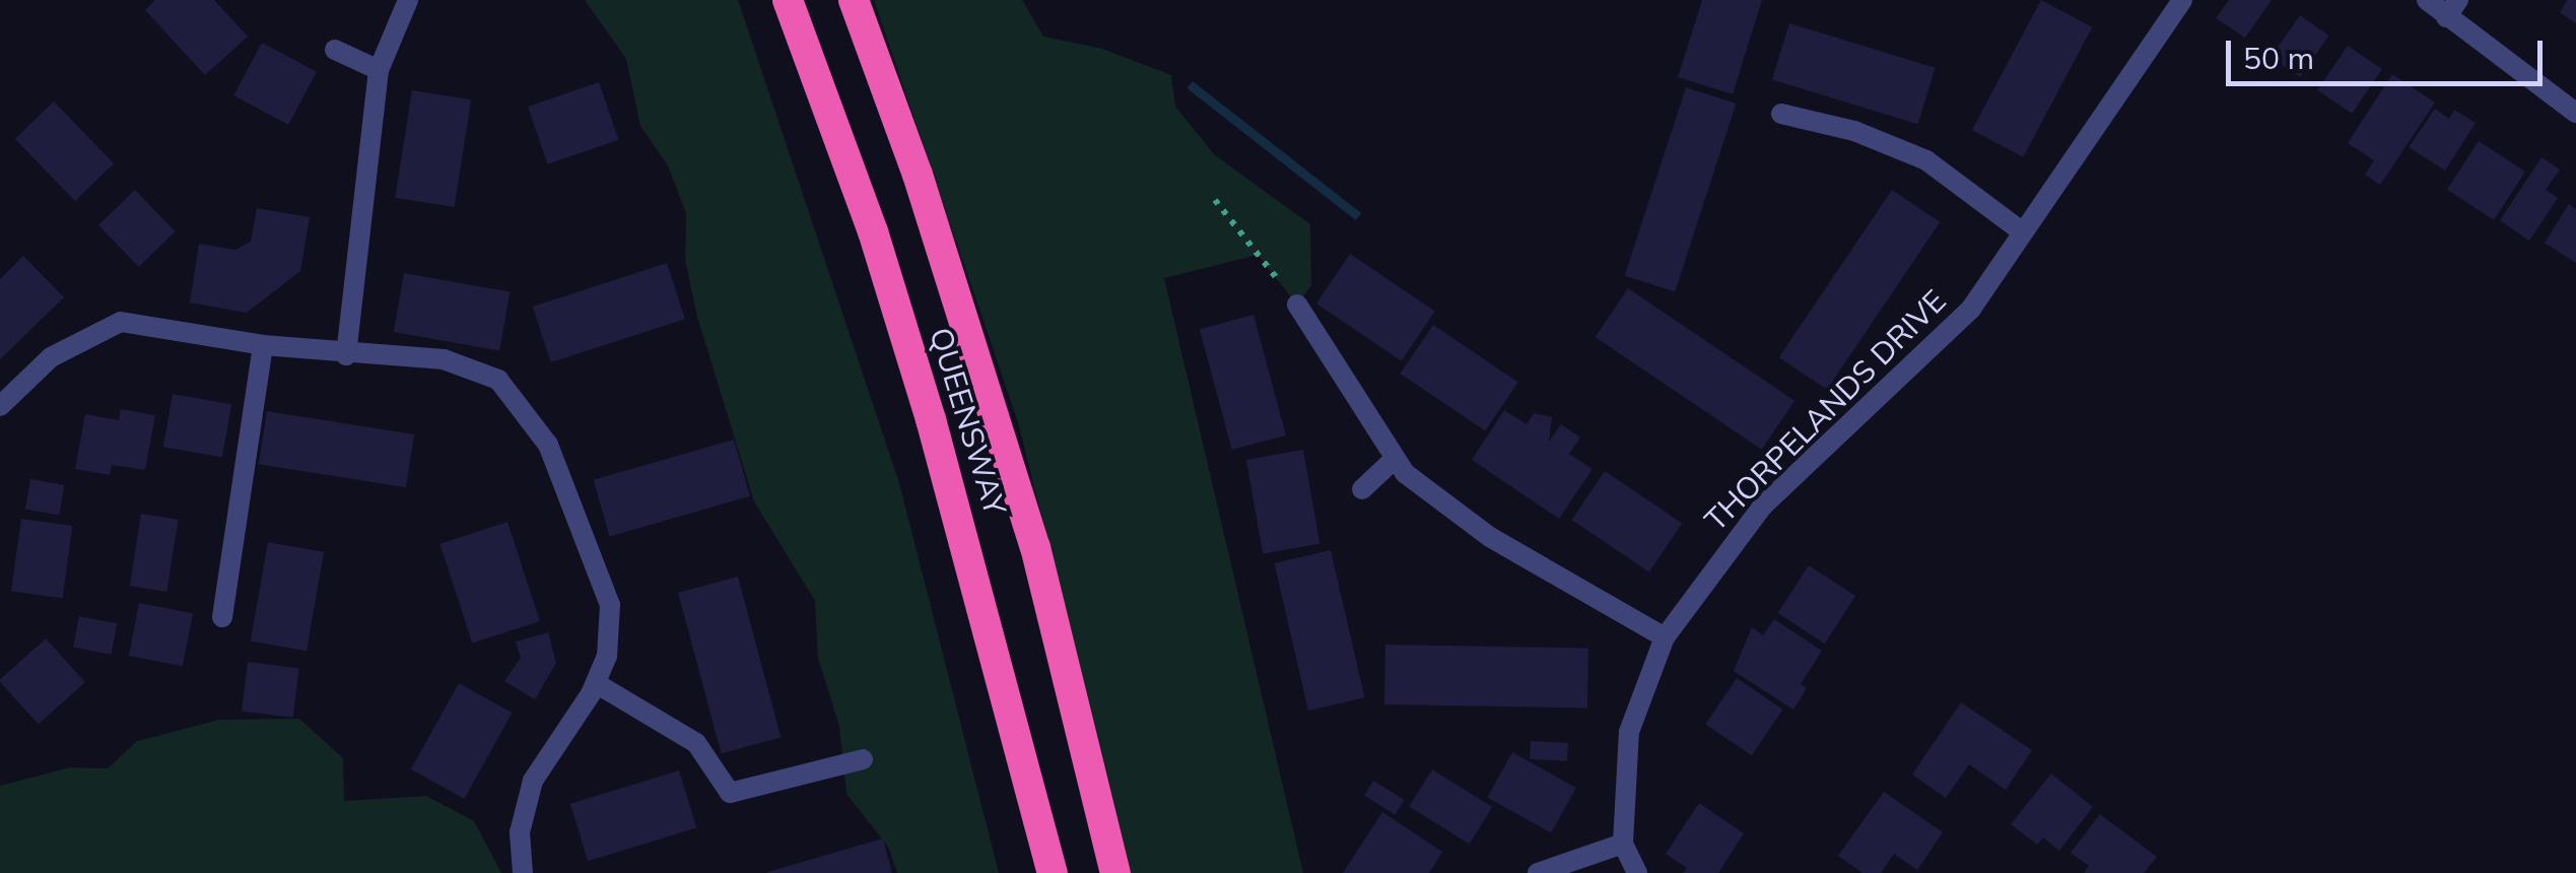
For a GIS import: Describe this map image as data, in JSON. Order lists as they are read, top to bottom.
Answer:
{
  "streets": {
    "highway": ["QUEENSWAY"],
    "street": ["THORPELANDS DRIVE"]
  },
  "scale_bar": "50 m"
}
